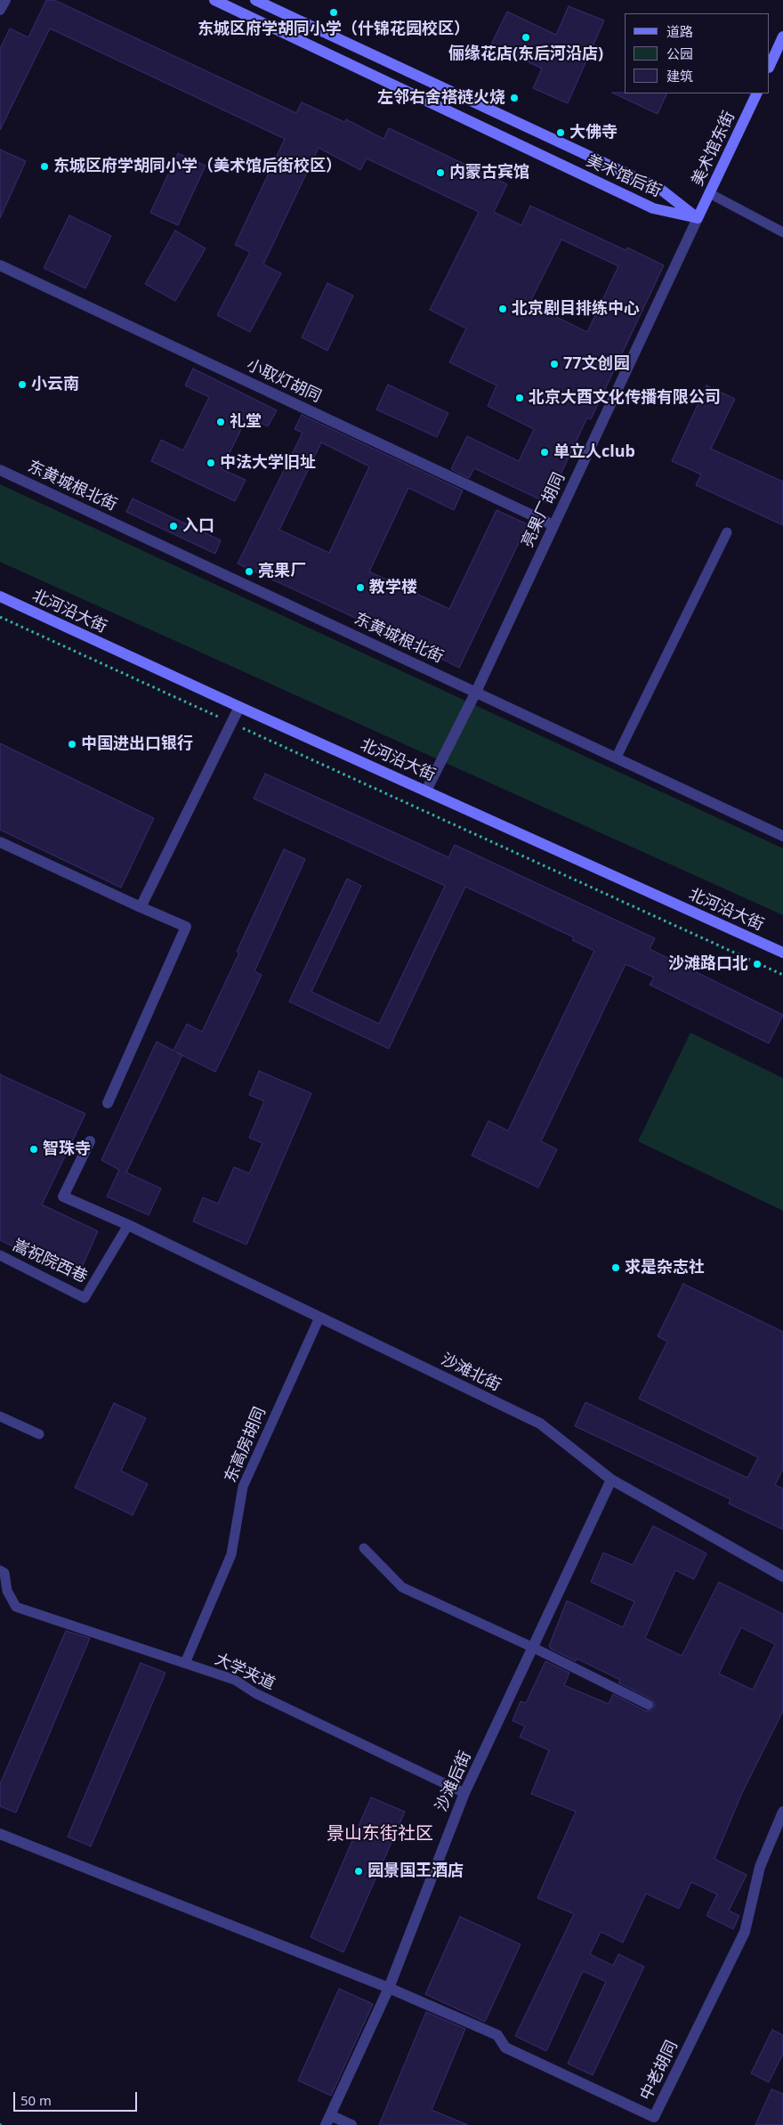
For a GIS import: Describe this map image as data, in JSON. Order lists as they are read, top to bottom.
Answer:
{
  "streets": {
    "main road": ["美术馆东街", "美术馆后街", "北河沿大街"],
    "street": [
      "小取灯胡同",
      "东黄城根北街",
      "亮果厂胡同",
      "沙滩北街",
      "沙滩后街",
      "中老胡同"
    ],
    "lane": ["嵩祝院西巷", "东高房胡同", "大学夹道"]
  },
  "crossings": [
    ["美术馆东街", "美术馆后街"],
    ["美术馆东街", "亮果厂胡同"],
    ["美术馆后街", "亮果厂胡同"],
    ["小取灯胡同", "亮果厂胡同"],
    ["东黄城根北街", "亮果厂胡同"],
    ["亮果厂胡同", "北河沿大街"],
    ["嵩祝院西巷", "沙滩北街"],
    ["沙滩北街", "东高房胡同"],
    ["沙滩北街", "沙滩后街"],
    ["东高房胡同", "大学夹道"],
    ["大学夹道", "沙滩后街"],
    ["沙滩后街", "中老胡同"]
  ],
  "districts": ["景山东街社区"],
  "places": [
    "东城区府学胡同小学（什锦花园校区）",
    "俪缘花店(东后河沿店)",
    "左邻右舍褡裢火烧",
    "大佛寺",
    "东城区府学胡同小学（美术馆后街校区）",
    "内蒙古宾馆",
    "北京剧目排练中心",
    "77文创园",
    "小云南",
    "北京大酉文化传播有限公司",
    "礼堂",
    "单立人club",
    "中法大学旧址",
    "入口",
    "亮果厂",
    "教学楼",
    "中国进出口银行",
    "沙滩路口北",
    "智珠寺",
    "求是杂志社",
    "园景国王酒店"
  ],
  "legend": ["道路", "公园", "建筑"],
  "scale_bar": "50 m"
}
